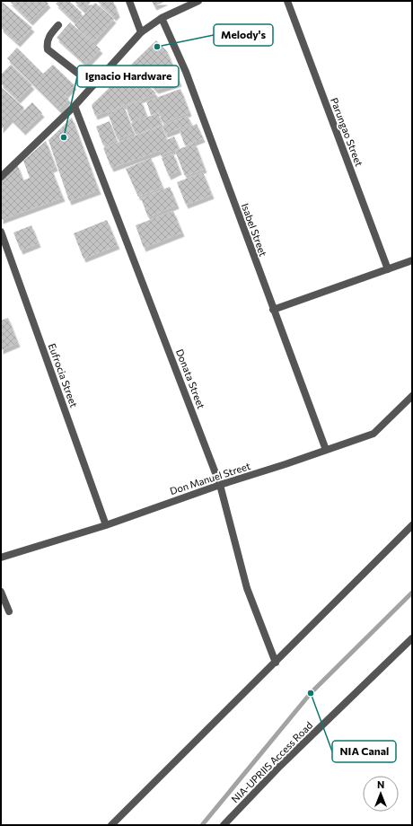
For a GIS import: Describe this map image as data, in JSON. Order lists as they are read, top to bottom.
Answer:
{
  "streets": {
    "street": [
      "Parungao Street",
      "Isabel Street",
      "Eufrocia Street",
      "Donata Street",
      "Don Manuel Street",
      "NIA-UPRIIS Access Road"
    ]
  },
  "crossings": [
    ["Isabel Street", "Don Manuel Street"],
    ["Eufrocia Street", "Don Manuel Street"],
    ["Donata Street", "Don Manuel Street"]
  ],
  "places": ["Melody's", "Ignacio Hardware", "NIA Canal"],
  "north": "top"
}
